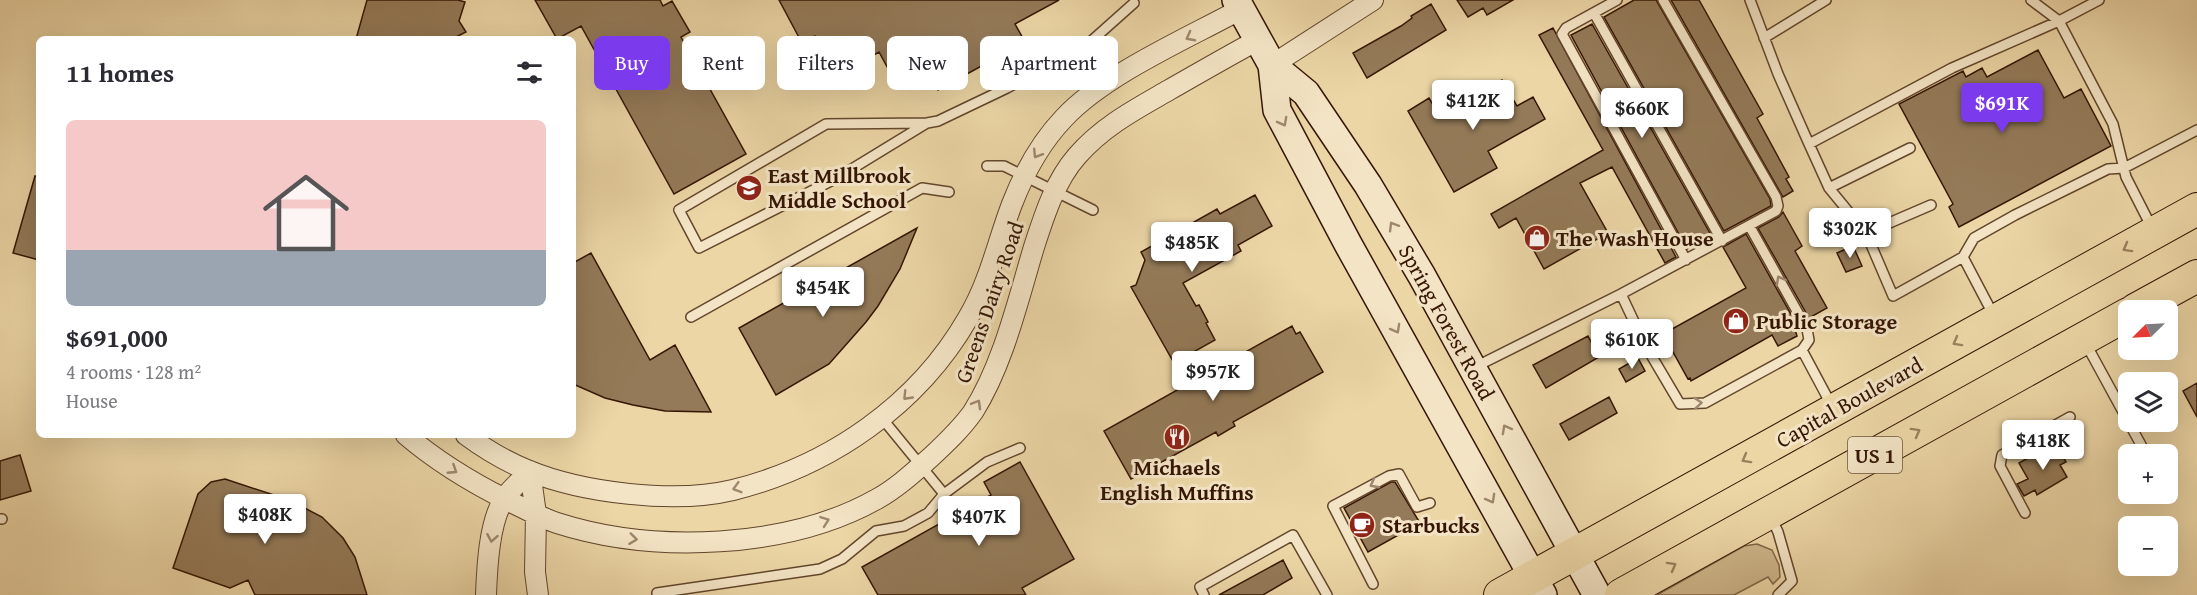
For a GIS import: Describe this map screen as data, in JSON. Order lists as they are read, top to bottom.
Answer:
{
  "streets": {
    "highway": ["Capital Boulevard", "US 1"],
    "main road": ["Spring Forest Road"],
    "street": ["Greens Dairy Road"]
  },
  "crossings": [
    ["Greens Dairy Road", "Spring Forest Road"],
    ["Spring Forest Road", "Capital Boulevard"]
  ],
  "places": {
    "school or university": ["East Millbrook Middle School"],
    "shop": ["The Wash House", "Public Storage"],
    "restaurant": ["Michaels English Muffins"],
    "cafe": ["Starbucks"]
  },
  "north": "bottom left",
  "page": {
    "chip": [
      "Buy",
      "Rent",
      "Filters",
      "New",
      "Apartment"
    ],
    "heading": "11 homes",
    "price": [
      "$412K",
      "$691K",
      "$660K",
      "$302K",
      "$485K",
      "$454K",
      "$610K",
      "$957K",
      "$418K",
      "$408K",
      "$407K"
    ],
    "list": [
      {
        "name": "$691,000",
        "note": "4 rooms · 128 m² · House"
      }
    ],
    "map_buttons": ["+", "−"]
  }
}
